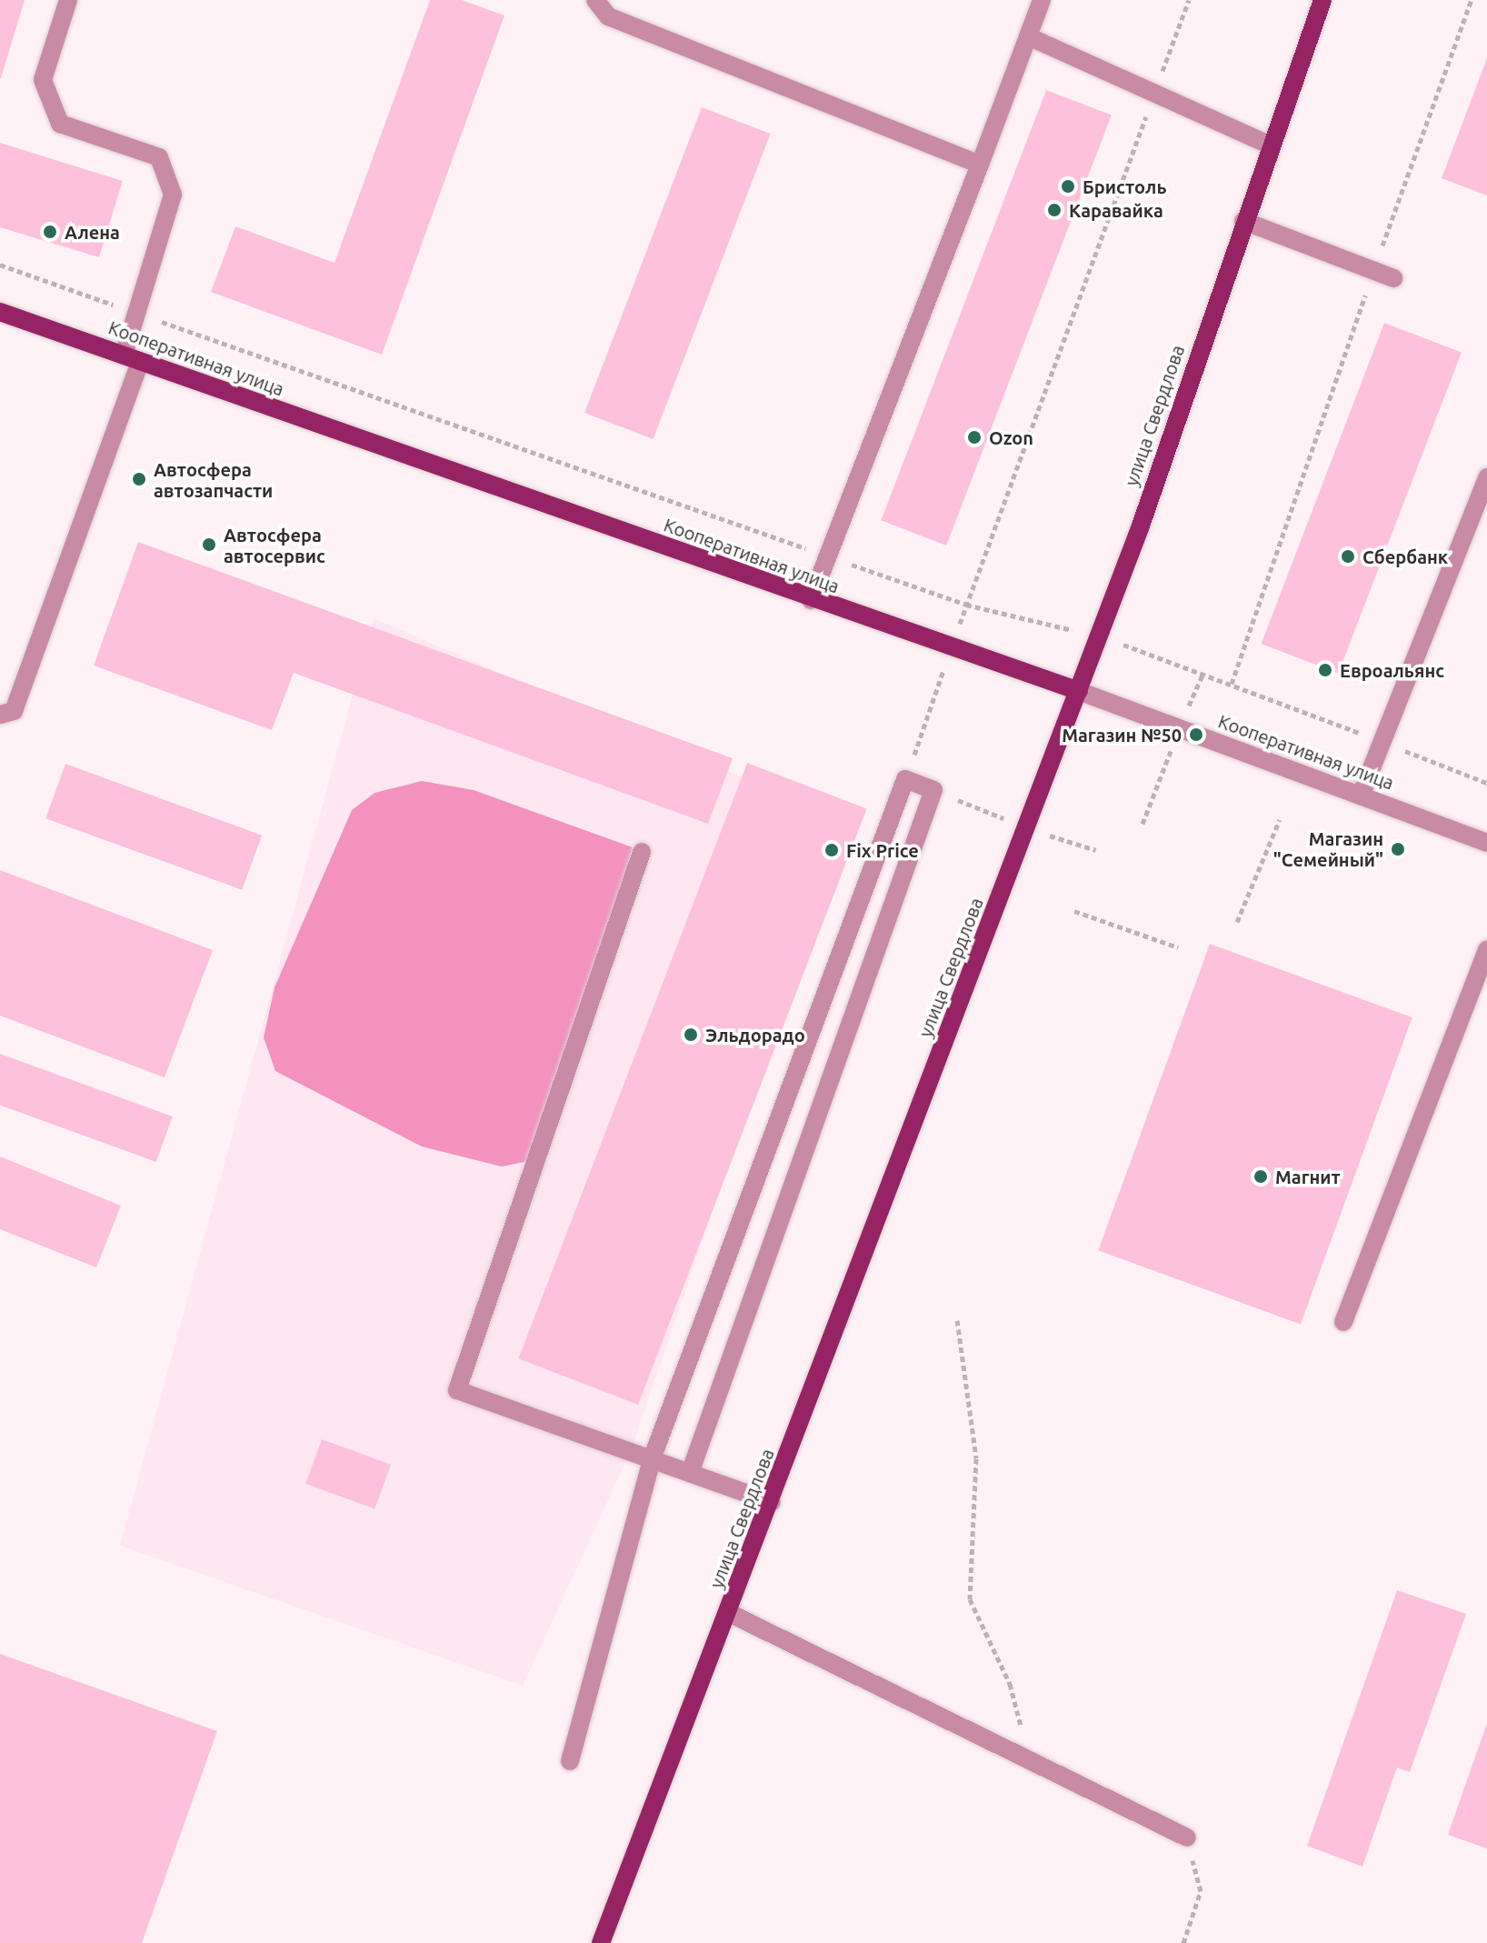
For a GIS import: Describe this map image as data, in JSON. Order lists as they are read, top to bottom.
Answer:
{
  "streets": {
    "main road": ["Кооперативная улица", "улица Свердлова"]
  },
  "crossings": [
    ["Кооперативная улица", "улица Свердлова"]
  ],
  "places": [
    "Бристоль",
    "Каравайка",
    "Алена",
    "Ozon",
    "Автосфера автозапчасти",
    "Автосфера автосервис",
    "Сбербанк",
    "Евроальянс",
    "Магазин №50",
    "Магазин \"Семейный\"",
    "Fix Price",
    "Эльдорадо",
    "Магнит"
  ]
}
